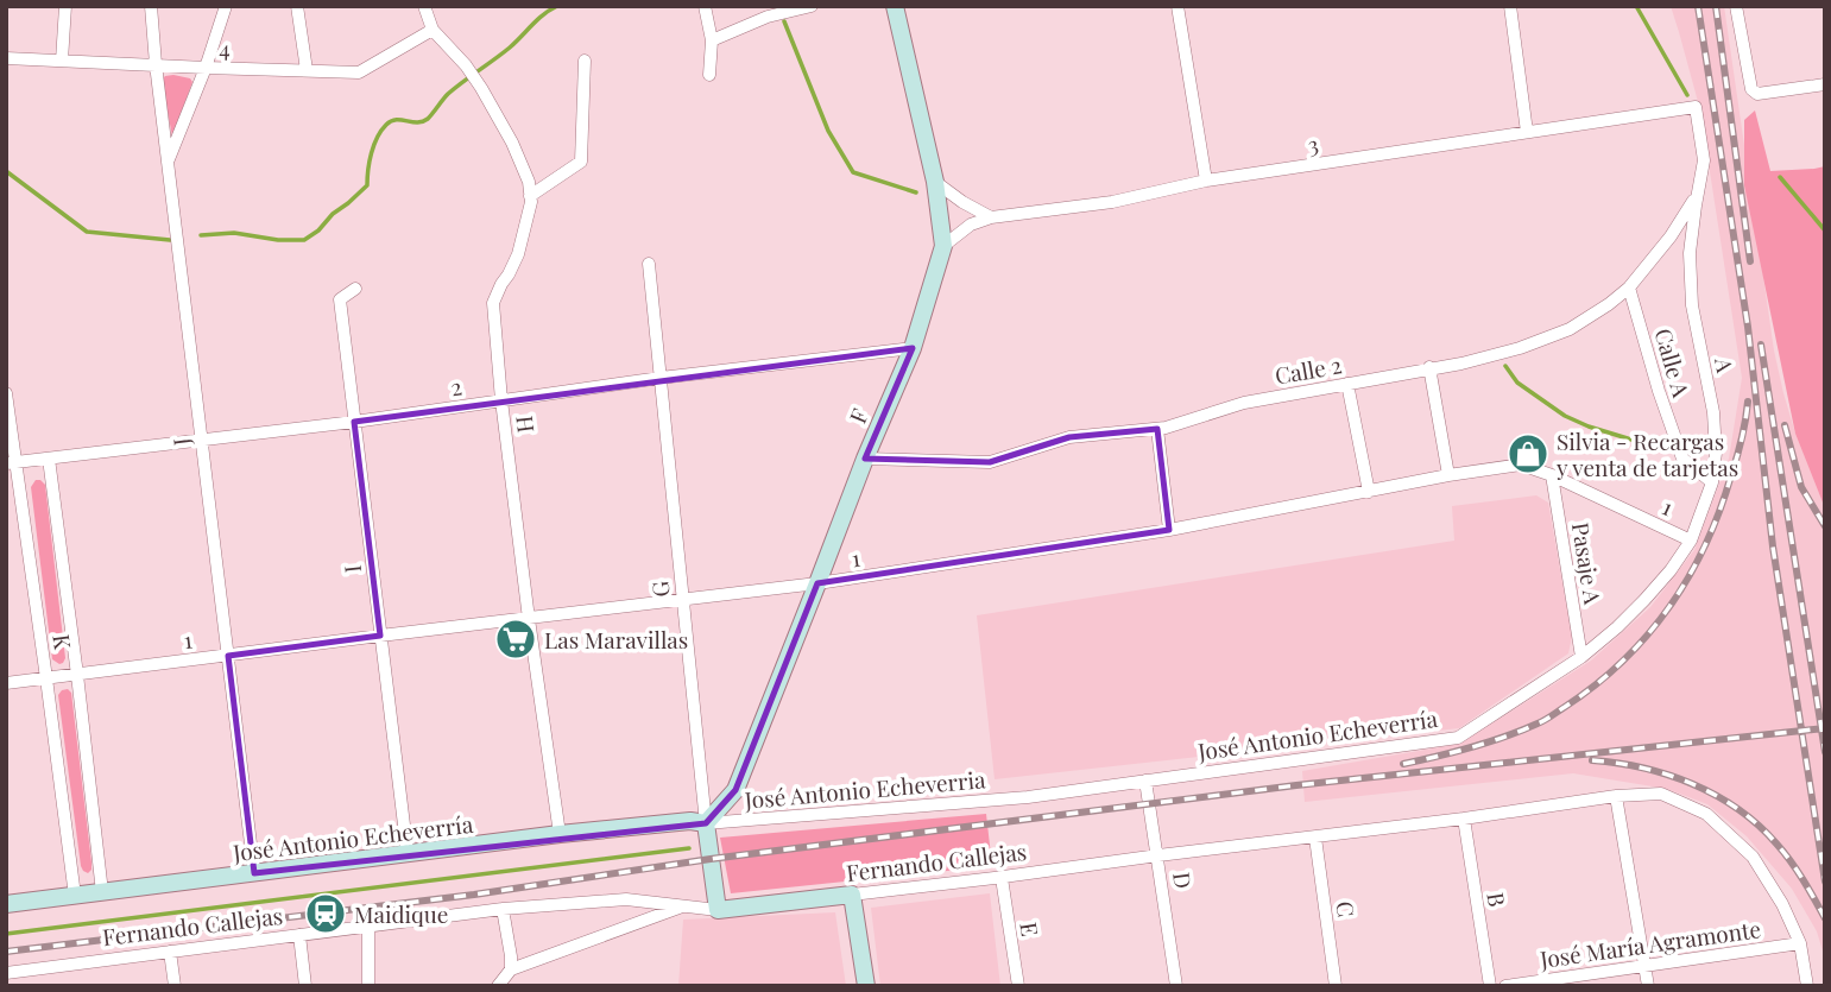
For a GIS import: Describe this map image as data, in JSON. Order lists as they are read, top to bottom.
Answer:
{
  "streets": {
    "street": [
      "4",
      "3",
      "Calle A",
      "A",
      "Calle 2",
      "2",
      "F",
      "H",
      "J",
      "1",
      "Pasaje A",
      "I",
      "G",
      "K",
      "José Antonio Echeverría",
      "José Antonio Echeverria",
      "Fernando Callejas",
      "D",
      "B",
      "C",
      "E",
      "José María Agramonte"
    ]
  },
  "crossings": [
    ["4", "H"],
    ["4", "J"],
    ["3", "A"],
    ["3", "F"],
    ["Calle A", "A"],
    ["Calle A", "Calle 2"],
    ["A", "Calle 2"],
    ["A", "1"],
    ["A", "José Antonio Echeverría"],
    ["Calle 2", "F"],
    ["2", "F"],
    ["2", "H"],
    ["2", "J"],
    ["2", "I"],
    ["2", "G"],
    ["2", "K"],
    ["F", "1"],
    ["F", "G"],
    ["F", "José Antonio Echeverría"],
    ["F", "José Antonio Echeverria"],
    ["H", "1"],
    ["H", "José Antonio Echeverría"],
    ["J", "1"],
    ["J", "José Antonio Echeverría"],
    ["1", "Pasaje A"],
    ["1", "I"],
    ["1", "G"],
    ["1", "K"],
    ["1", "José Antonio Echeverría"],
    ["Pasaje A", "José Antonio Echeverría"],
    ["I", "José Antonio Echeverría"],
    ["G", "José Antonio Echeverría"],
    ["G", "José Antonio Echeverria"],
    ["G", "Fernando Callejas"],
    ["K", "José Antonio Echeverría"],
    ["José Antonio Echeverría", "José Antonio Echeverria"],
    ["José Antonio Echeverría", "D"],
    ["Fernando Callejas", "D"],
    ["Fernando Callejas", "B"],
    ["Fernando Callejas", "C"],
    ["Fernando Callejas", "E"],
    ["Fernando Callejas", "José María Agramonte"]
  ],
  "places": {
    "shop": ["Silvia - Recargas y venta de tarjetas"],
    "supermarket": ["Las Maravillas"],
    "station": ["Maidique"]
  }
}
